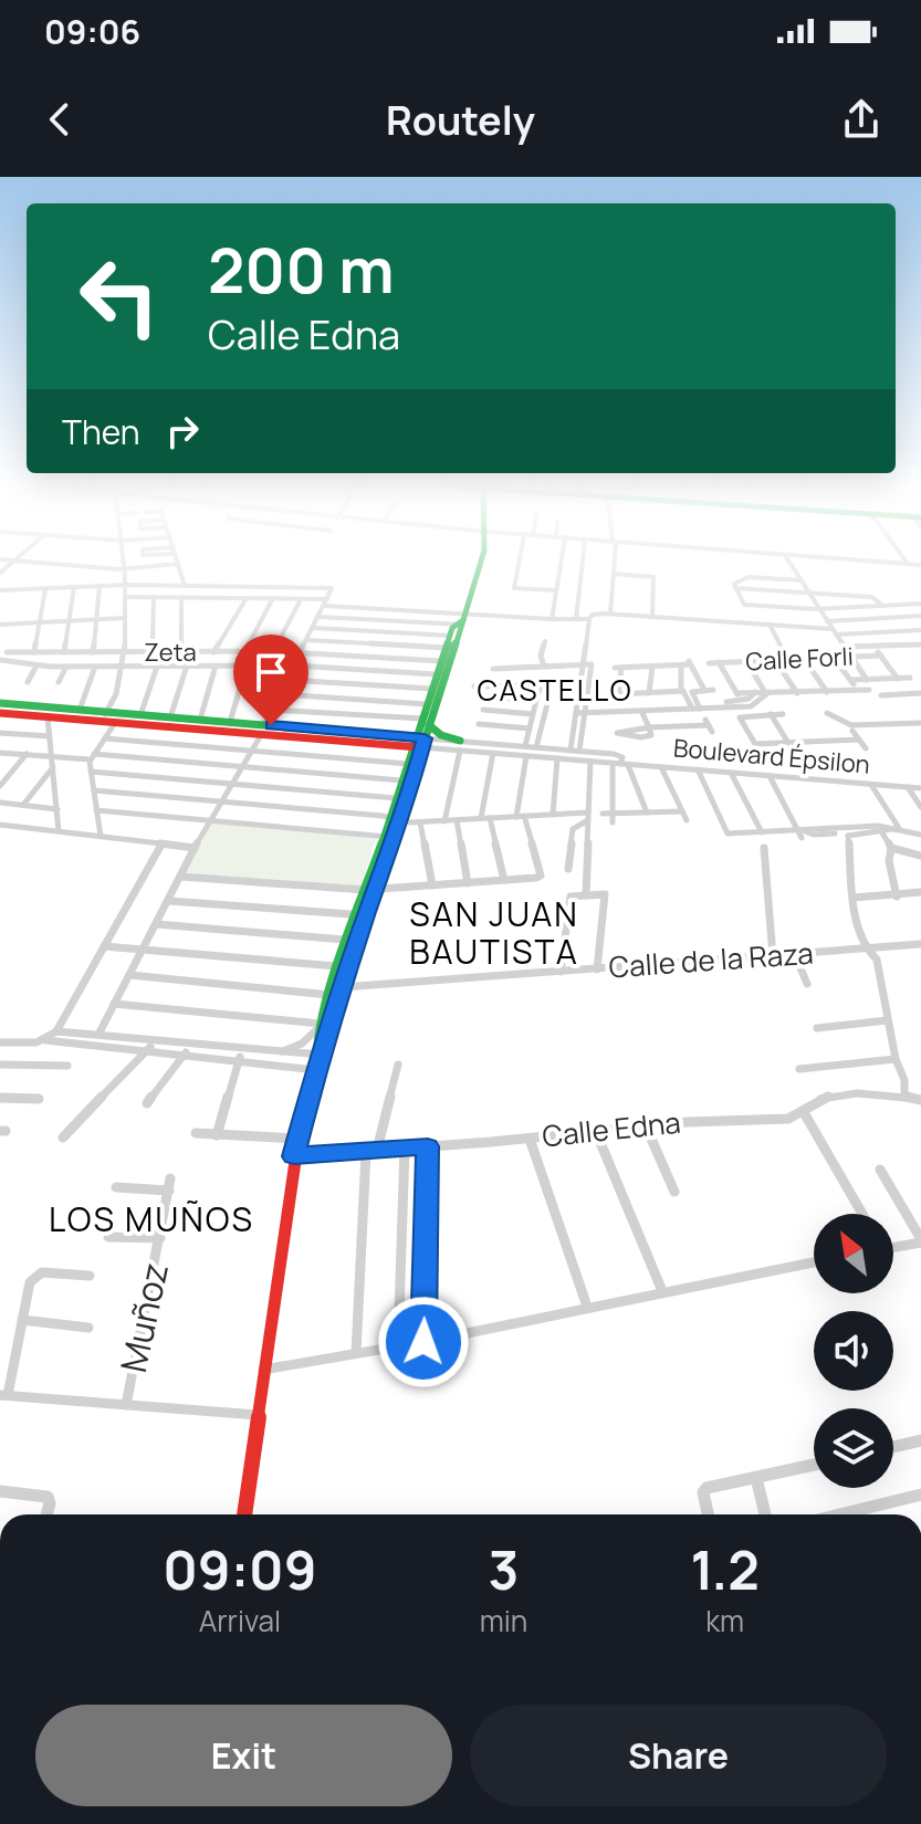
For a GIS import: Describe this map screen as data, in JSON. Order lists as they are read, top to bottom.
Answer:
{
  "streets": {
    "main road": ["Boulevard Épsilon"],
    "street": [
      "Zeta",
      "Calle Forli",
      "Calle de la Raza",
      "Calle Edna",
      "Muñoz"
    ]
  },
  "districts": ["CASTELLO", "SAN JUAN BAUTISTA", "LOS MUÑOS"],
  "north": "top left",
  "page": {
    "status": "09:06",
    "header": "Routely",
    "turn": ["200 m", "Calle Edna"],
    "then": "Then",
    "eta": [
      "09:09",
      "Arrival",
      "3",
      "min",
      "1.2",
      "km"
    ],
    "buttons": ["Exit", "Share"]
  }
}
